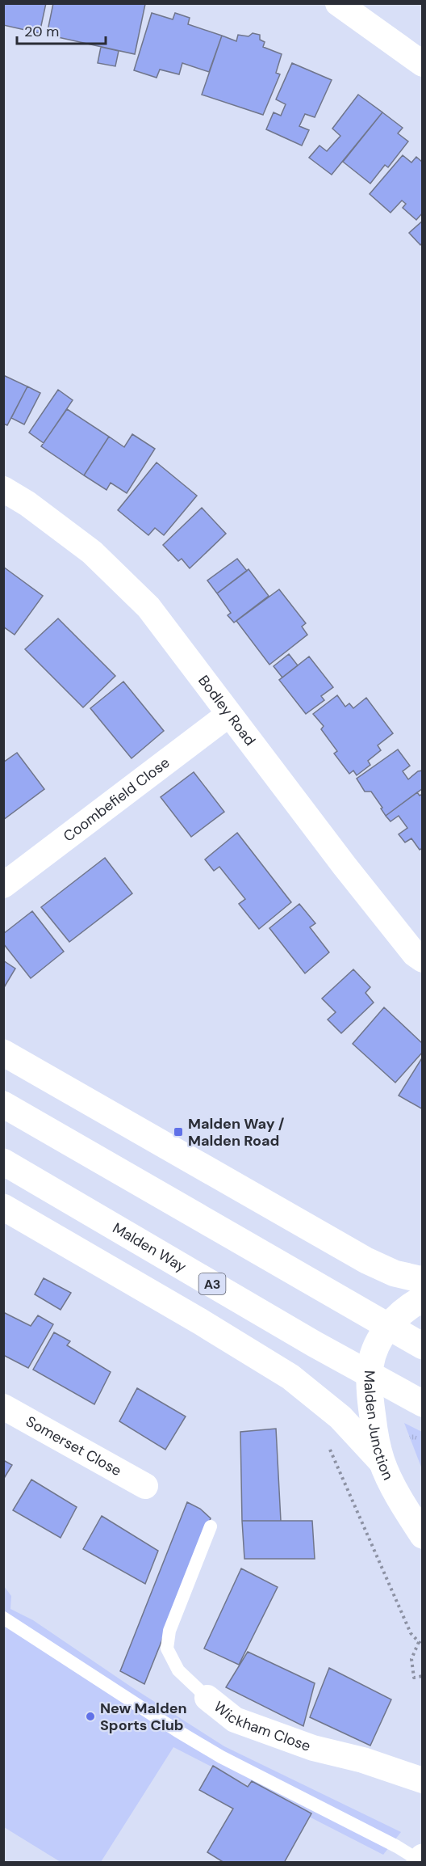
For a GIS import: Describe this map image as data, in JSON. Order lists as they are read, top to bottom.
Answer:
{
  "streets": {
    "main road": ["Malden Way", "A3", "Malden Junction"],
    "street": [
      "Bodley Road",
      "Coombefield Close",
      "Somerset Close",
      "Wickham Close"
    ]
  },
  "crossings": [
    ["Bodley Road", "Coombefield Close"]
  ],
  "places": {
    "transit": ["Malden Way / Malden Road"],
    "other": ["New Malden Sports Club"]
  },
  "scale_bar": "20 m"
}
